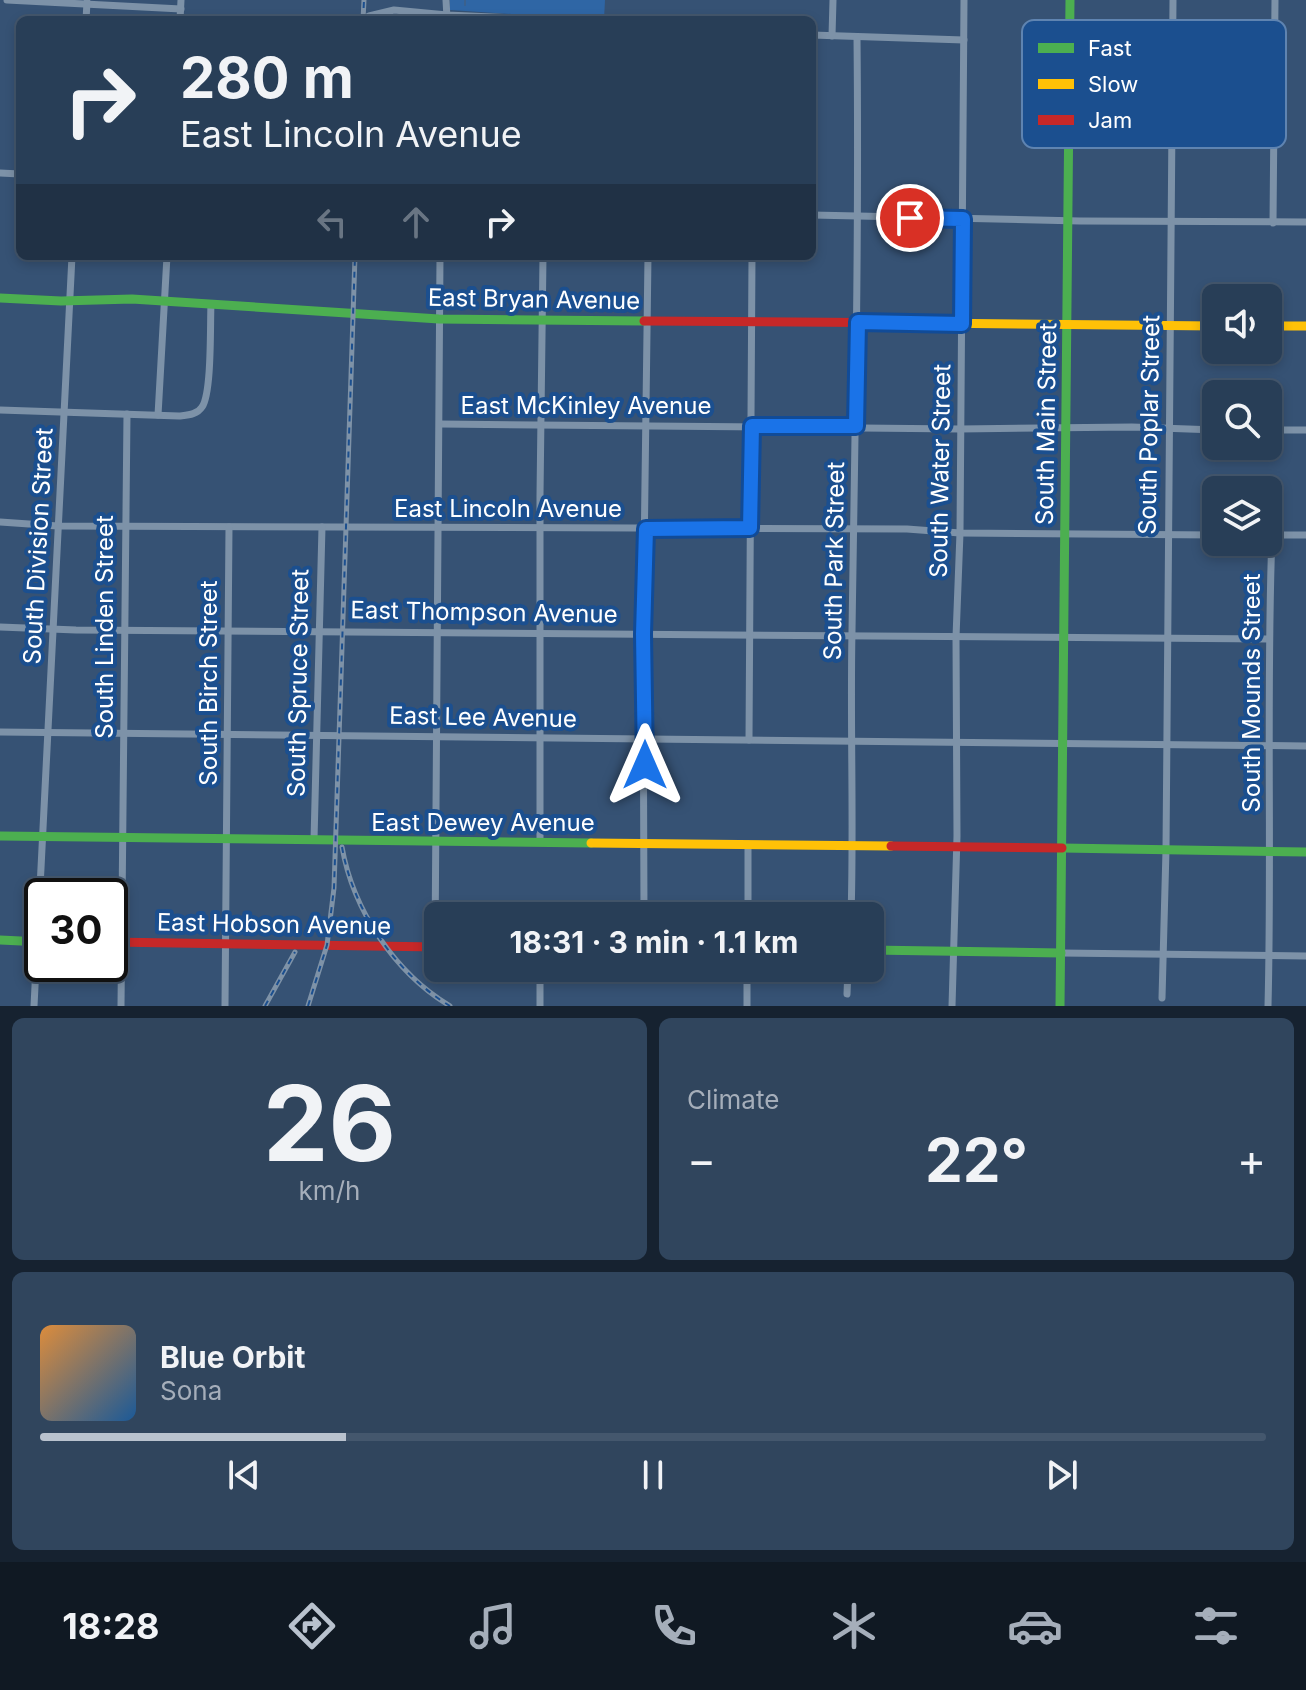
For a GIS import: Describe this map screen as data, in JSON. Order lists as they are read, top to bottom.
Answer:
{
  "streets": {
    "main road": [
      "East Bryan Avenue",
      "South Main Street",
      "East Dewey Avenue",
      "East Hobson Avenue"
    ],
    "street": [
      "East McKinley Avenue",
      "South Poplar Street",
      "South Water Street",
      "East Lincoln Avenue",
      "South Division Street",
      "South Park Street",
      "East Thompson Avenue",
      "South Linden Street",
      "South Birch Street",
      "South Spruce Street",
      "South Mounds Street",
      "East Lee Avenue"
    ]
  },
  "crossings": [
    ["East Bryan Avenue", "South Main Street"],
    ["East Bryan Avenue", "South Poplar Street"],
    ["East Bryan Avenue", "South Water Street"],
    ["East Bryan Avenue", "South Division Street"],
    ["East Bryan Avenue", "South Park Street"],
    ["East McKinley Avenue", "South Main Street"],
    ["East McKinley Avenue", "South Poplar Street"],
    ["East McKinley Avenue", "South Water Street"],
    ["East McKinley Avenue", "South Park Street"],
    ["South Main Street", "East Lincoln Avenue"],
    ["South Main Street", "East Thompson Avenue"],
    ["South Main Street", "East Lee Avenue"],
    ["South Main Street", "East Dewey Avenue"],
    ["South Poplar Street", "East Lincoln Avenue"],
    ["South Poplar Street", "East Thompson Avenue"],
    ["South Poplar Street", "East Lee Avenue"],
    ["South Poplar Street", "East Dewey Avenue"],
    ["South Water Street", "East Lincoln Avenue"],
    ["South Water Street", "East Thompson Avenue"],
    ["South Water Street", "East Lee Avenue"],
    ["South Water Street", "East Dewey Avenue"],
    ["East Lincoln Avenue", "South Division Street"],
    ["East Lincoln Avenue", "South Park Street"],
    ["East Lincoln Avenue", "South Linden Street"],
    ["East Lincoln Avenue", "South Birch Street"],
    ["East Lincoln Avenue", "South Spruce Street"],
    ["South Division Street", "East Thompson Avenue"],
    ["South Division Street", "East Lee Avenue"],
    ["South Division Street", "East Dewey Avenue"],
    ["South Park Street", "East Thompson Avenue"],
    ["South Park Street", "East Lee Avenue"],
    ["South Park Street", "East Dewey Avenue"],
    ["East Thompson Avenue", "South Linden Street"],
    ["East Thompson Avenue", "South Birch Street"],
    ["East Thompson Avenue", "South Spruce Street"],
    ["East Thompson Avenue", "South Mounds Street"],
    ["South Linden Street", "East Lee Avenue"],
    ["South Linden Street", "East Dewey Avenue"],
    ["South Birch Street", "East Lee Avenue"],
    ["South Birch Street", "East Dewey Avenue"],
    ["South Birch Street", "East Hobson Avenue"],
    ["South Spruce Street", "East Lee Avenue"],
    ["South Spruce Street", "East Dewey Avenue"],
    ["South Mounds Street", "East Lee Avenue"],
    ["South Mounds Street", "East Dewey Avenue"]
  ],
  "legend": ["Fast", "Slow", "Jam"],
  "page": {
    "turn": ["280 m", "East Lincoln Avenue"],
    "limit": "30",
    "trip": "18:31 · 3 min · 1.1 km",
    "tile": [
      ["26", "km/h"],
      "Climate"
    ],
    "heat": ["−", "22°", "+"],
    "song": ["Blue Orbit", "Sona"],
    "tabs": "18:28"
  }
}
